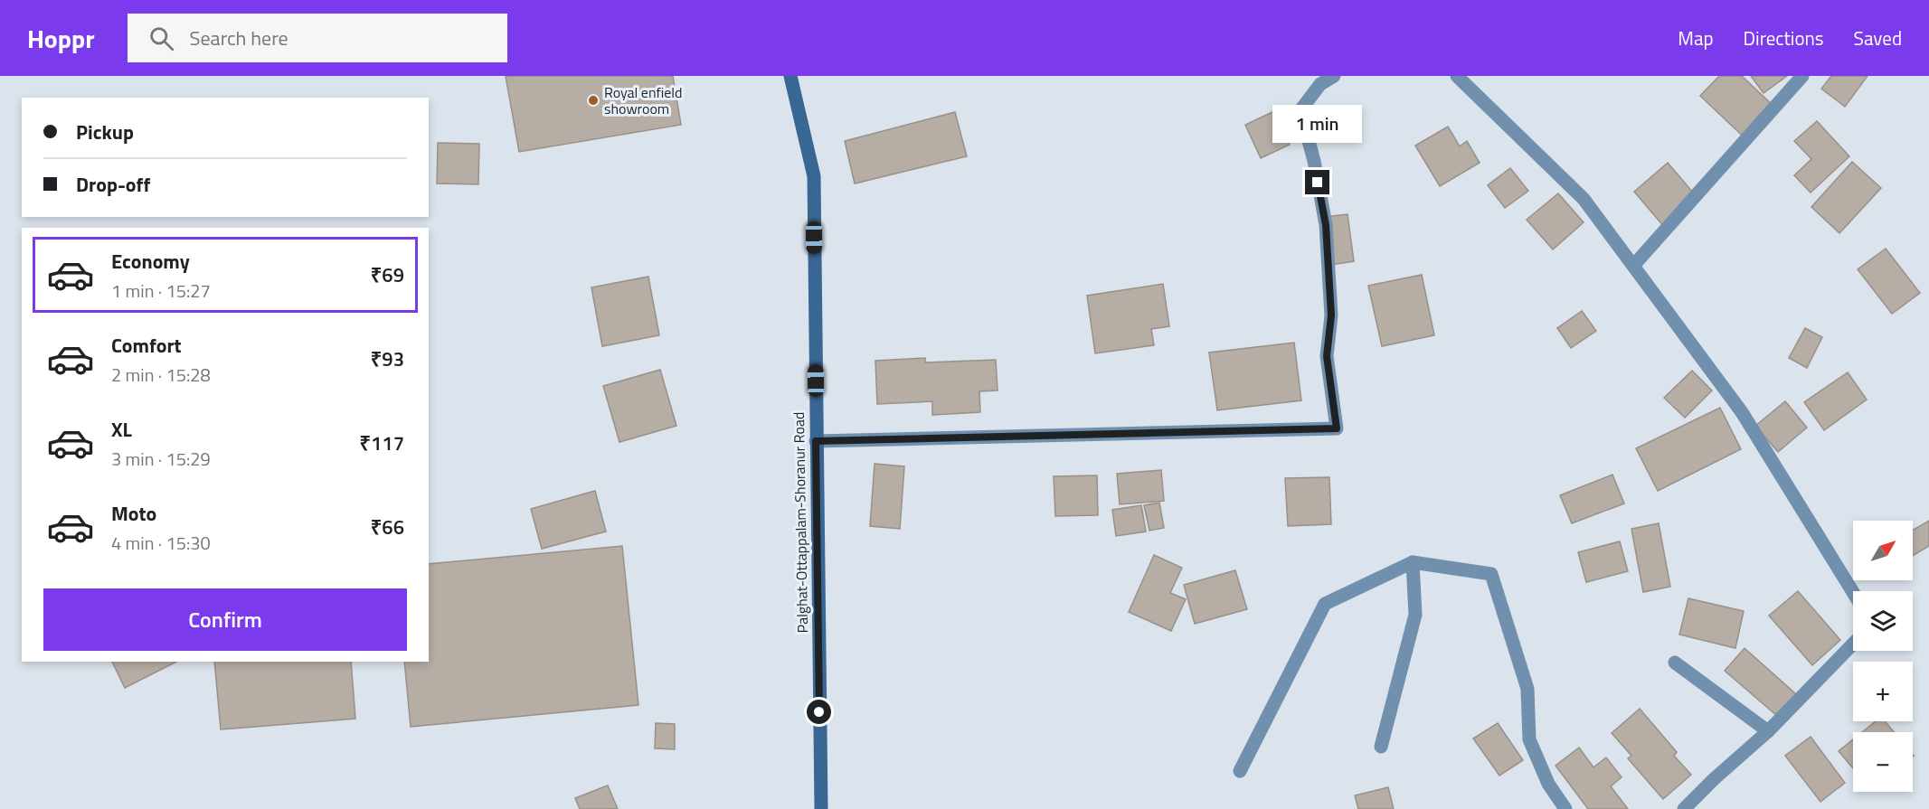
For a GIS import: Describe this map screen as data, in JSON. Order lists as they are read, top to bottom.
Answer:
{
  "streets": {
    "main road": ["Palghat-Ottappalam-Shoranur Road"]
  },
  "places": ["Royal enfield showroom"],
  "north": "top right",
  "page": {
    "header": "Hoppr",
    "search": "Search here",
    "nav": ["Map", "Directions", "Saved"],
    "banner": ["Pickup", "Drop-off"],
    "bubble": "1 min",
    "list": [
      {
        "name": "Economy",
        "note": "1 min · 15:27",
        "value": "₹69"
      },
      {
        "name": "Comfort",
        "note": "2 min · 15:28",
        "value": "₹93"
      },
      {
        "name": "XL",
        "note": "3 min · 15:29",
        "value": "₹117"
      },
      {
        "name": "Moto",
        "note": "4 min · 15:30",
        "value": "₹66"
      }
    ],
    "map_buttons": ["+", "−"],
    "buttons": "Confirm"
  }
}
